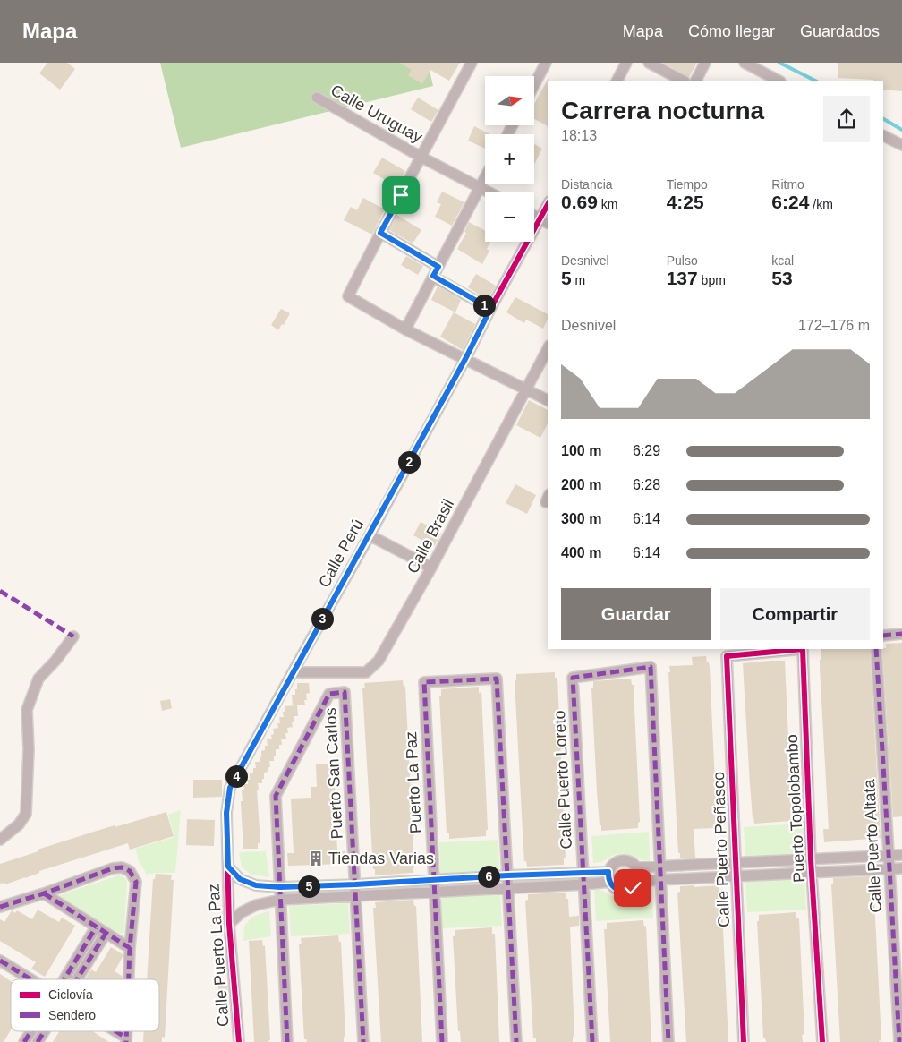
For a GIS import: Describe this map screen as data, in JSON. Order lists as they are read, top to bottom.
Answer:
{
  "streets": {
    "street": [
      "Calle Uruguay",
      "Calle Brasil",
      "Calle Perú",
      "Puerto San Carlos",
      "Calle Puerto Loreto",
      "Puerto La Paz",
      "Puerto Topolobambo",
      "Calle Puerto Altata",
      "Calle Puerto Peñasco",
      "Calle Puerto La Paz"
    ]
  },
  "crossings": [
    ["Calle Brasil", "Calle Perú"],
    ["Calle Perú", "Calle Puerto La Paz"],
    ["Puerto Topolobambo", "Calle Puerto Peñasco"]
  ],
  "places": {
    "building": ["Tiendas Varias"]
  },
  "legend": ["Ciclovía", "Sendero"],
  "north": "right",
  "page": {
    "header": "Mapa",
    "nav": ["Mapa", "Cómo llegar", "Guardados"],
    "map_buttons": ["+", "−"],
    "heading": ["Carrera nocturna", "18:13"],
    "stats": [
      ["Distancia", "0.69 km"],
      ["Tiempo", "4:25"],
      ["Ritmo", "6:24 /km"],
      ["Desnivel", "5 m"],
      ["Pulso", "137 bpm"],
      ["kcal", "53"]
    ],
    "pins": [
      "1",
      "2",
      "3",
      "4",
      "6",
      "5"
    ],
    "chart": ["Desnivel", "172–176 m"],
    "list": [
      {
        "name": "100 m",
        "note": "6:29"
      },
      {
        "name": "200 m",
        "note": "6:28"
      },
      {
        "name": "300 m",
        "note": "6:14"
      },
      {
        "name": "400 m",
        "note": "6:14"
      }
    ],
    "buttons": ["Guardar", "Compartir"]
  }
}
